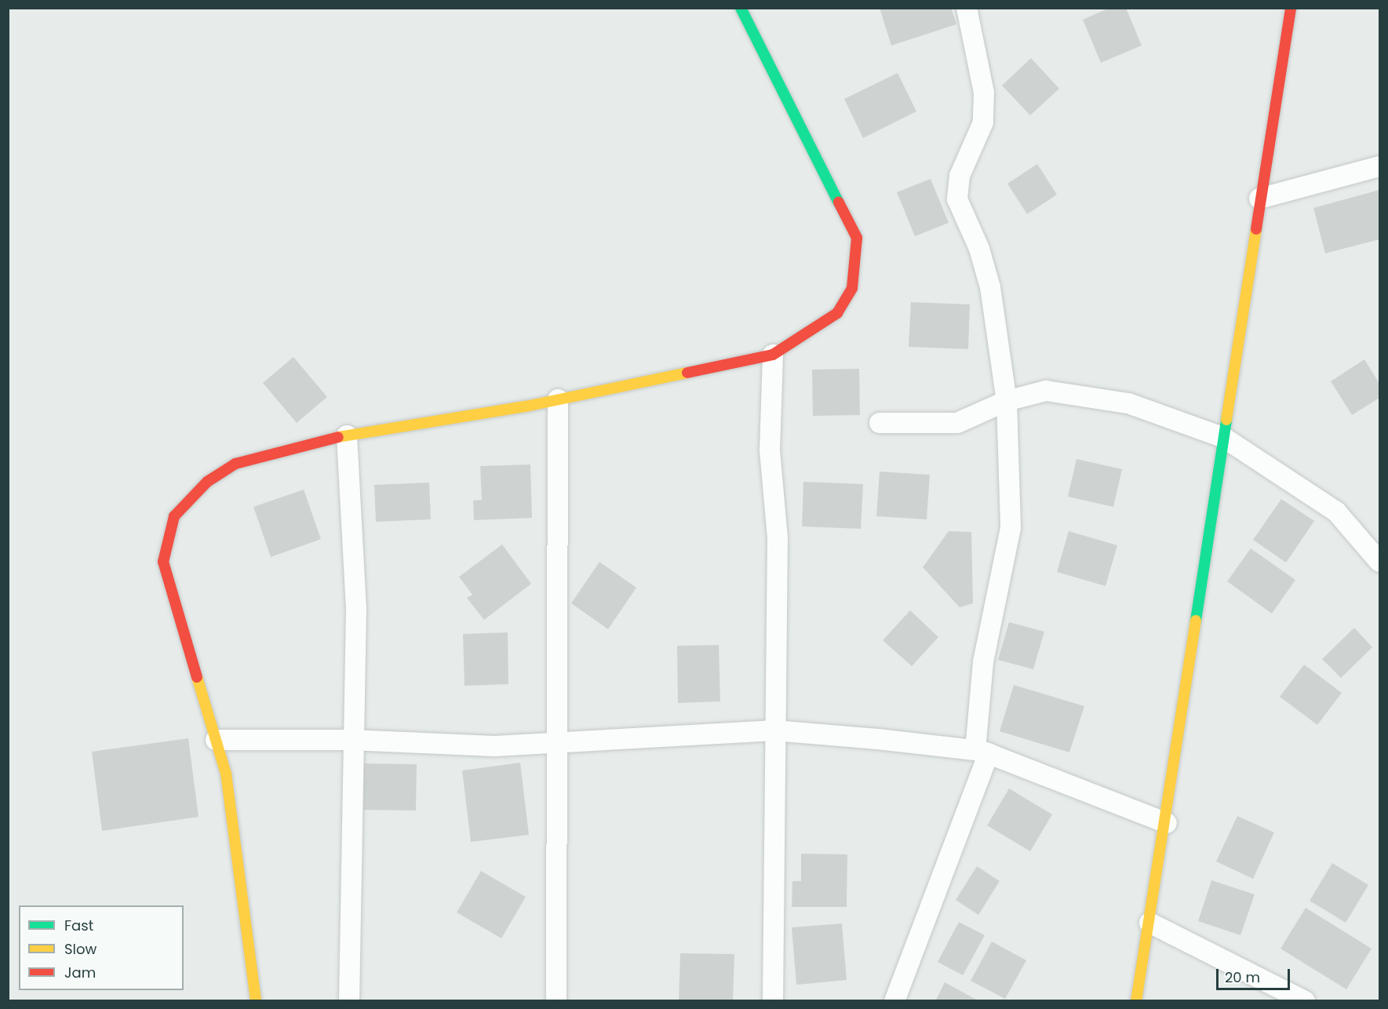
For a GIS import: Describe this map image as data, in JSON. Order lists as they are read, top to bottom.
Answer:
{
  "legend": ["Fast", "Slow", "Jam"],
  "scale_bar": "20 m"
}
